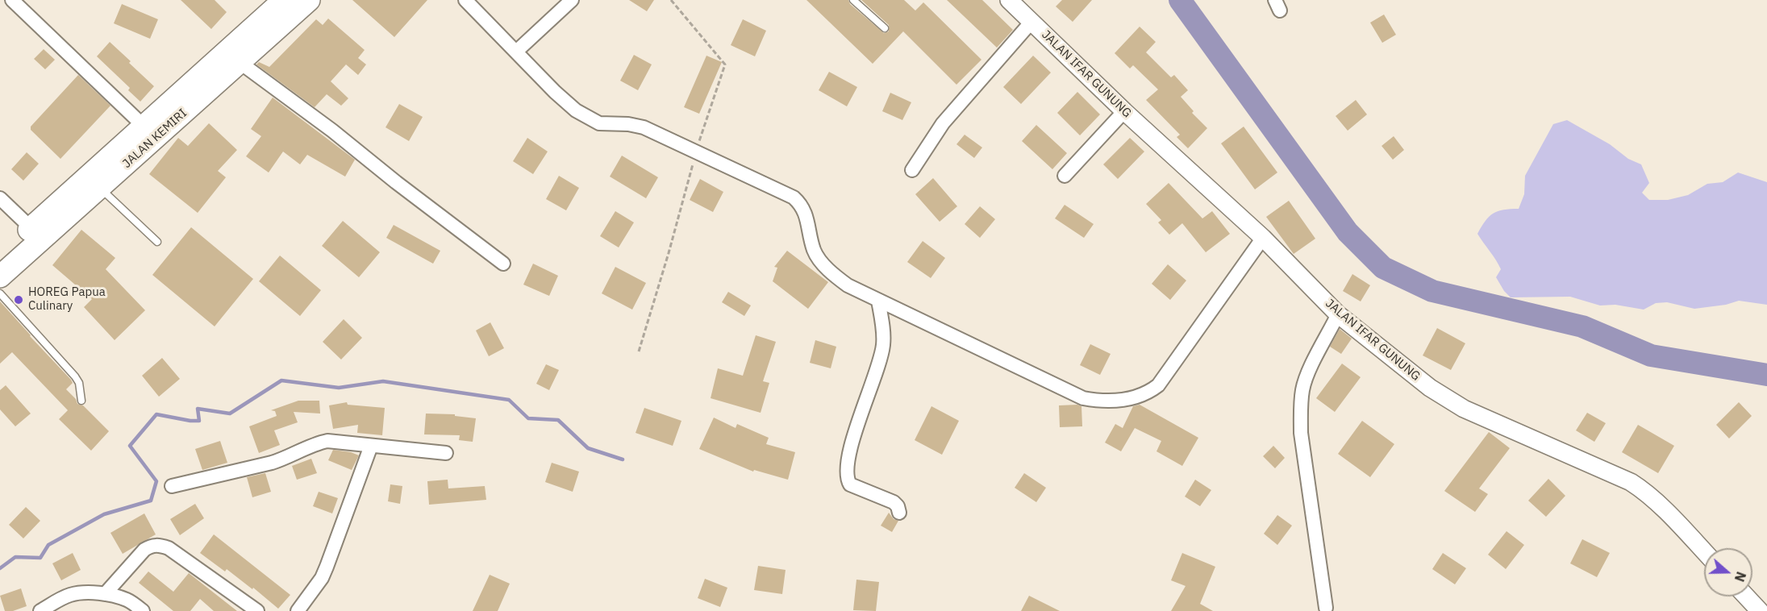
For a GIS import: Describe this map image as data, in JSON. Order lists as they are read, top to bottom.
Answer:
{
  "streets": {
    "highway": ["JALAN KEMIRI"],
    "street": ["JALAN IFAR GUNUNG"]
  },
  "places": ["HOREG Papua Culinary"],
  "north": "right"
}
